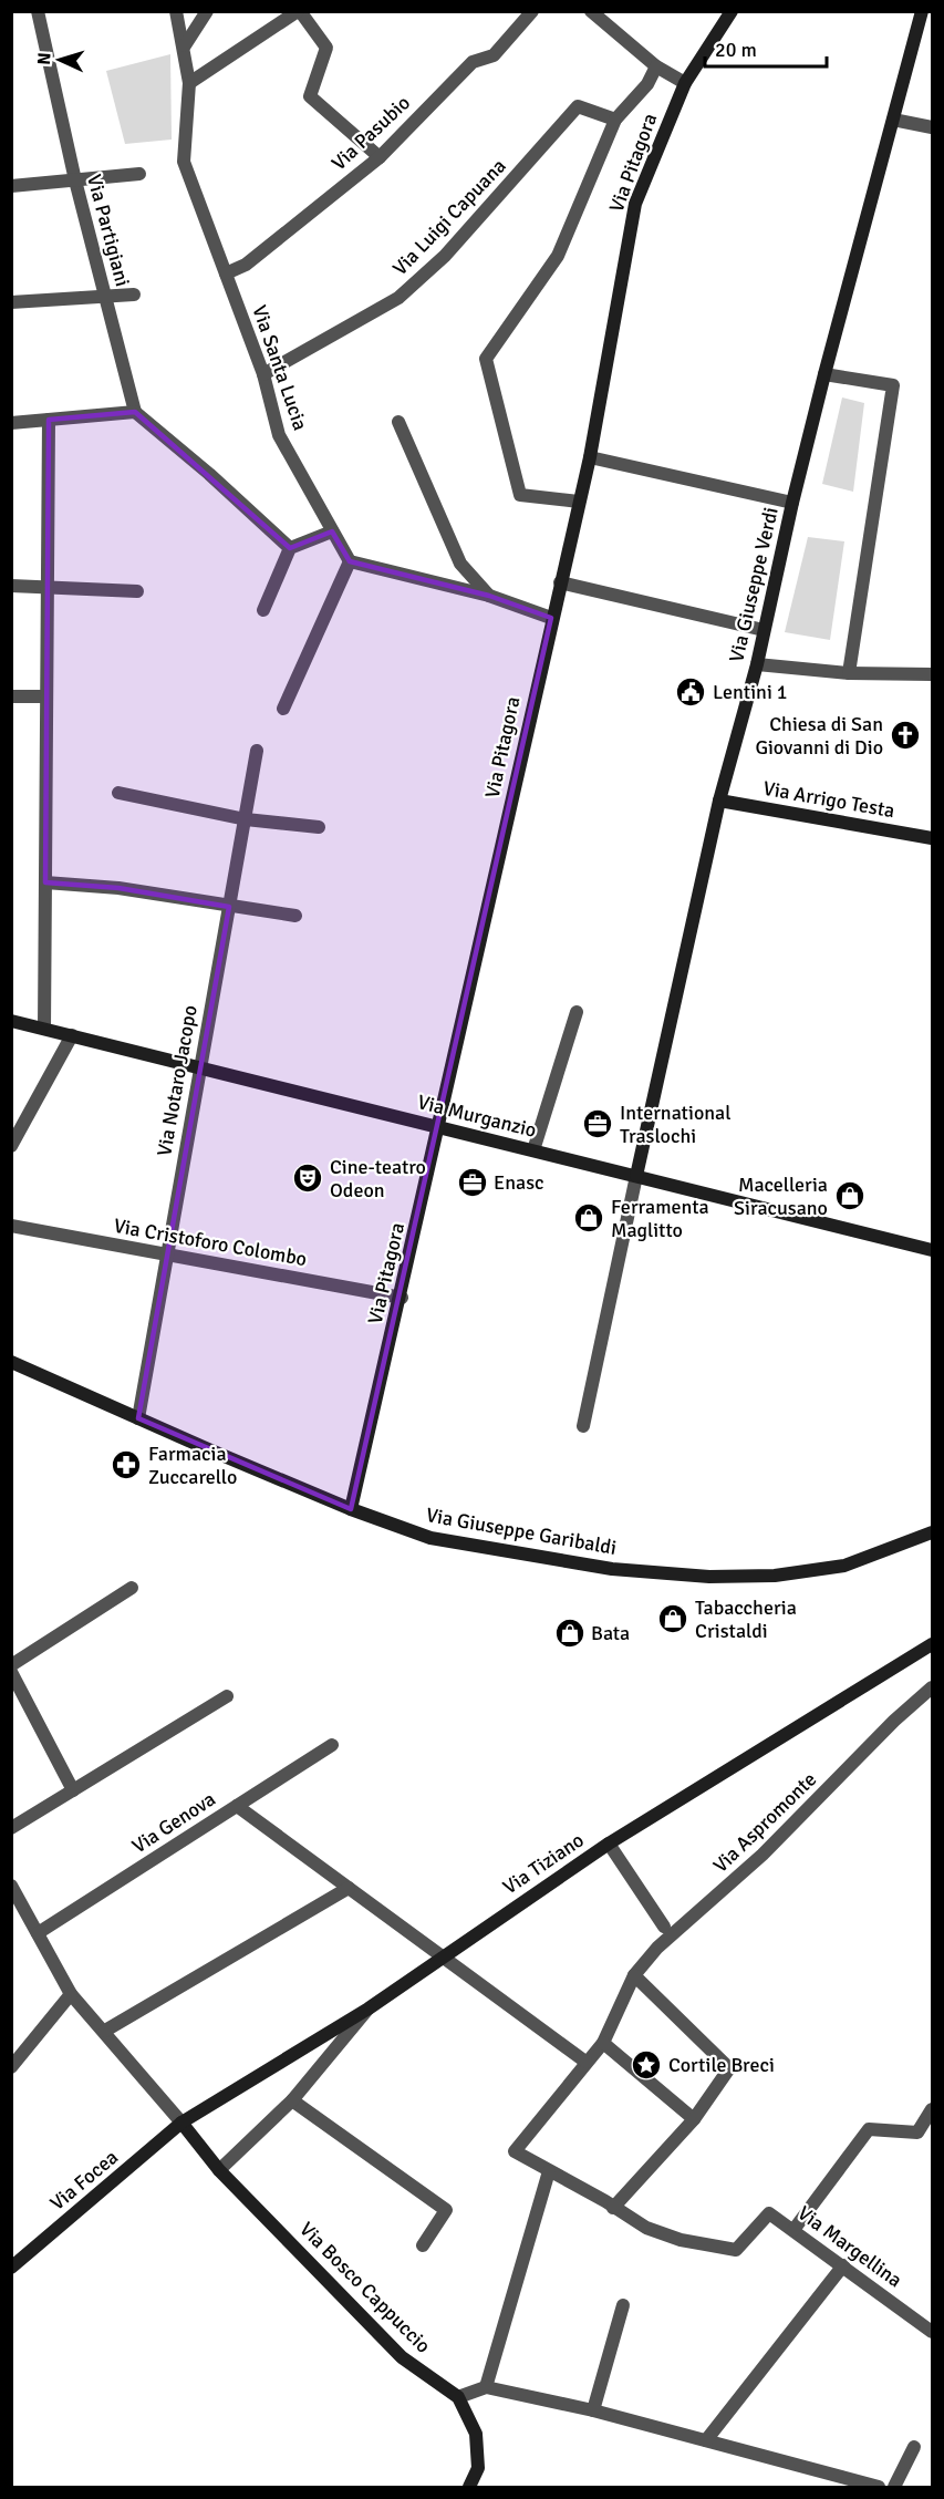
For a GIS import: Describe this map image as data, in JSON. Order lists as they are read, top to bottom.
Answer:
{
  "streets": {
    "main road": [
      "Via Pitagora",
      "Via Giuseppe Verdi",
      "Via Arrigo Testa",
      "Via Murganzio",
      "Via Giuseppe Garibaldi",
      "Via Tiziano",
      "Via Focea",
      "Via Bosco Cappuccio"
    ],
    "street": [
      "Via Pasubio",
      "Via Luigi Capuana",
      "Via Partigiani",
      "Via Santa Lucia",
      "Via Notaro Jacopo",
      "Via Cristoforo Colombo",
      "Via Genova",
      "Via Aspromonte",
      "Via Margellina"
    ]
  },
  "crossings": [
    ["Via Pasubio", "Via Santa Lucia"],
    ["Via Pitagora", "Via Murganzio"],
    ["Via Pitagora", "Via Cristoforo Colombo"],
    ["Via Pitagora", "Via Giuseppe Garibaldi"],
    ["Via Luigi Capuana", "Via Santa Lucia"],
    ["Via Giuseppe Verdi", "Via Arrigo Testa"],
    ["Via Giuseppe Verdi", "Via Murganzio"],
    ["Via Notaro Jacopo", "Via Murganzio"],
    ["Via Notaro Jacopo", "Via Cristoforo Colombo"],
    ["Via Notaro Jacopo", "Via Giuseppe Garibaldi"],
    ["Via Genova", "Via Bosco Cappuccio"],
    ["Via Tiziano", "Via Focea"],
    ["Via Tiziano", "Via Bosco Cappuccio"],
    ["Via Focea", "Via Bosco Cappuccio"]
  ],
  "places": {
    "public building": ["Lentini 1"],
    "church": ["Chiesa di San Giovanni di Dio"],
    "office": ["International Traslochi", "Enasc"],
    "theatre": ["Cine-teatro Odeon"],
    "shop": [
      "Macelleria Siracusano",
      "Ferramenta Maglitto",
      "Tabaccheria Cristaldi",
      "Bata"
    ],
    "pharmacy": ["Farmacia Zuccarello"],
    "place": ["Cortile Breci"]
  },
  "scale_bar": "20 m",
  "north": "left"
}
